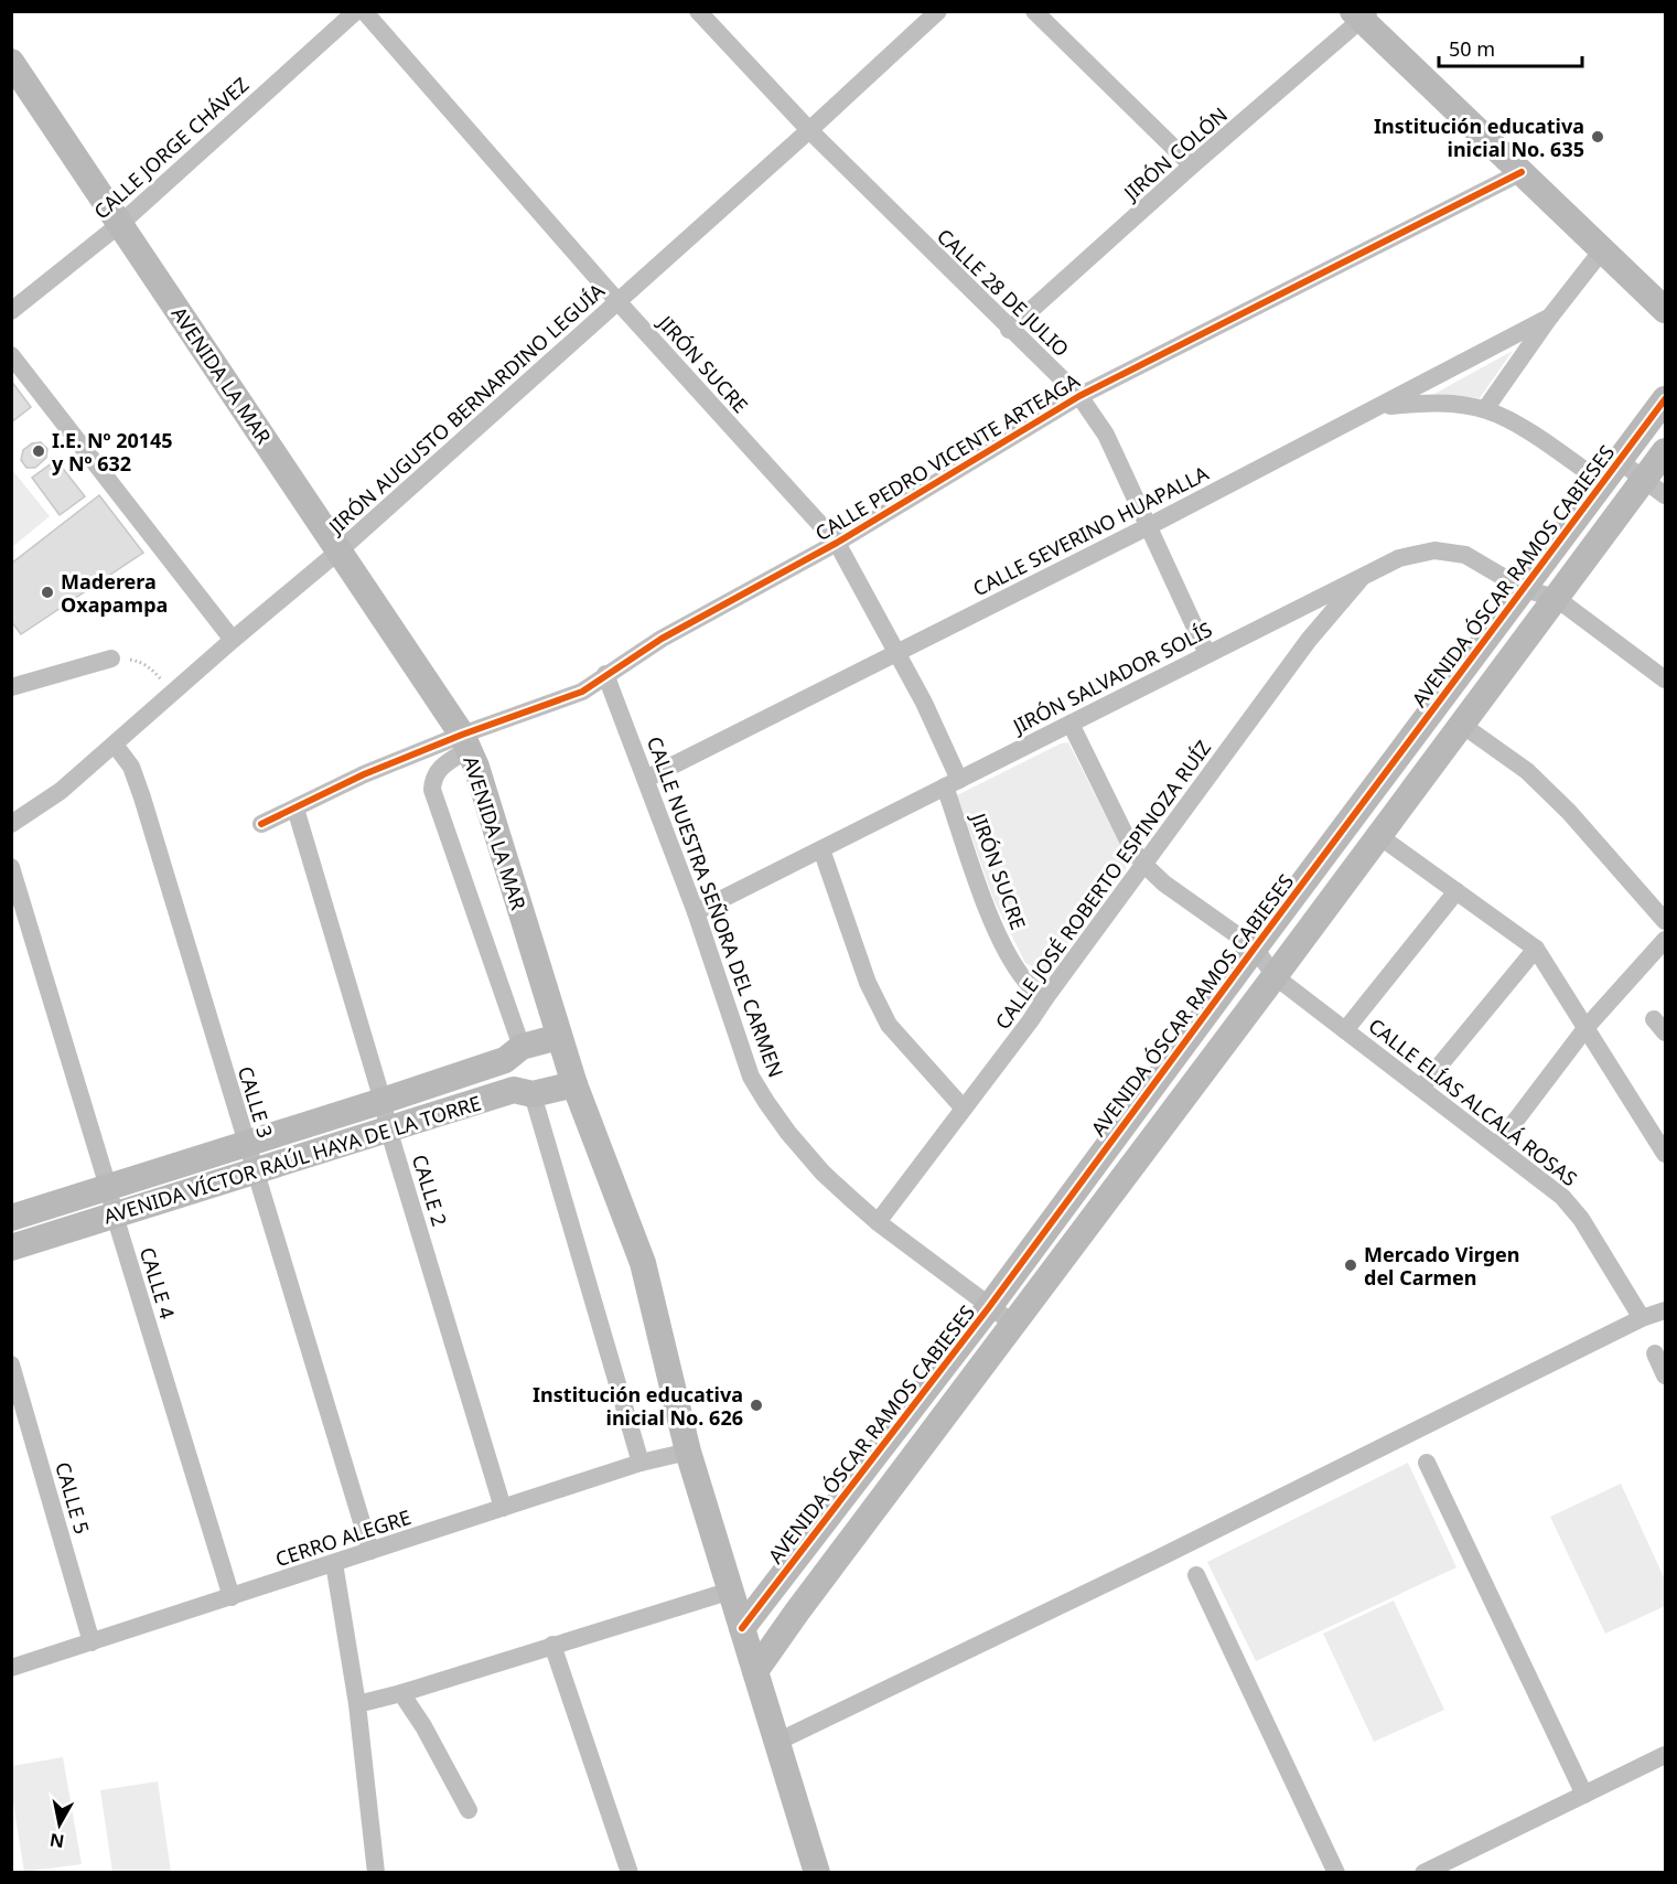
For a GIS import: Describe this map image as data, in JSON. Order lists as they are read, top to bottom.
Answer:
{
  "streets": {
    "street": [
      "CALLE JORGE CHÁVEZ",
      "JIRÓN COLÓN",
      "CALLE 28 DE JULIO",
      "JIRÓN SUCRE",
      "AVENIDA LA MAR",
      "JIRÓN AUGUSTO BERNARDINO LEGUÍA",
      "CALLE PEDRO VICENTE ARTEAGA",
      "CALLE SEVERINO HUAPALLA",
      "AVENIDA ÓSCAR RAMOS CABIESES",
      "JIRÓN SALVADOR SOLÍS",
      "CALLE JOSÉ ROBERTO ESPINOZA RUÍZ",
      "CALLE NUESTRA SEÑORA DEL CARMEN",
      "CALLE 3",
      "CALLE ELÍAS ALCALÁ ROSAS",
      "AVENIDA VÍCTOR RAÚL HAYA DE LA TORRE",
      "CALLE 2",
      "CALLE 4",
      "CALLE 5",
      "CERRO ALEGRE"
    ]
  },
  "crossings": [
    ["CALLE JORGE CHÁVEZ", "AVENIDA LA MAR"],
    ["JIRÓN COLÓN", "CALLE 28 DE JULIO"],
    ["CALLE 28 DE JULIO", "JIRÓN AUGUSTO BERNARDINO LEGUÍA"],
    ["CALLE 28 DE JULIO", "CALLE PEDRO VICENTE ARTEAGA"],
    ["CALLE 28 DE JULIO", "CALLE SEVERINO HUAPALLA"],
    ["CALLE 28 DE JULIO", "JIRÓN SALVADOR SOLÍS"],
    ["JIRÓN SUCRE", "JIRÓN AUGUSTO BERNARDINO LEGUÍA"],
    ["JIRÓN SUCRE", "CALLE PEDRO VICENTE ARTEAGA"],
    ["JIRÓN SUCRE", "CALLE SEVERINO HUAPALLA"],
    ["JIRÓN SUCRE", "JIRÓN SALVADOR SOLÍS"],
    ["JIRÓN SUCRE", "CALLE JOSÉ ROBERTO ESPINOZA RUÍZ"],
    ["AVENIDA LA MAR", "JIRÓN AUGUSTO BERNARDINO LEGUÍA"],
    ["AVENIDA LA MAR", "CALLE PEDRO VICENTE ARTEAGA"],
    ["AVENIDA LA MAR", "AVENIDA ÓSCAR RAMOS CABIESES"],
    ["AVENIDA LA MAR", "AVENIDA VÍCTOR RAÚL HAYA DE LA TORRE"],
    ["AVENIDA LA MAR", "CERRO ALEGRE"],
    ["JIRÓN AUGUSTO BERNARDINO LEGUÍA", "CALLE 3"],
    ["CALLE PEDRO VICENTE ARTEAGA", "CALLE NUESTRA SEÑORA DEL CARMEN"],
    ["CALLE SEVERINO HUAPALLA", "CALLE NUESTRA SEÑORA DEL CARMEN"],
    ["AVENIDA ÓSCAR RAMOS CABIESES", "JIRÓN SALVADOR SOLÍS"],
    ["AVENIDA ÓSCAR RAMOS CABIESES", "CALLE NUESTRA SEÑORA DEL CARMEN"],
    ["AVENIDA ÓSCAR RAMOS CABIESES", "CALLE ELÍAS ALCALÁ ROSAS"],
    ["JIRÓN SALVADOR SOLÍS", "CALLE JOSÉ ROBERTO ESPINOZA RUÍZ"],
    ["JIRÓN SALVADOR SOLÍS", "CALLE NUESTRA SEÑORA DEL CARMEN"],
    ["CALLE JOSÉ ROBERTO ESPINOZA RUÍZ", "CALLE NUESTRA SEÑORA DEL CARMEN"],
    ["CALLE 3", "AVENIDA VÍCTOR RAÚL HAYA DE LA TORRE"],
    ["CALLE 3", "CERRO ALEGRE"],
    ["AVENIDA VÍCTOR RAÚL HAYA DE LA TORRE", "CALLE 2"],
    ["AVENIDA VÍCTOR RAÚL HAYA DE LA TORRE", "CALLE 4"],
    ["CALLE 2", "CERRO ALEGRE"],
    ["CALLE 4", "CERRO ALEGRE"],
    ["CALLE 5", "CERRO ALEGRE"]
  ],
  "places": [
    "Institución educativa inicial No. 635",
    "I.E. Nº 20145 y Nº 632",
    "Maderera Oxapampa",
    "Mercado Virgen del Carmen",
    "Institución educativa inicial No. 626"
  ],
  "scale_bar": "50 m",
  "north": "bottom"
}
